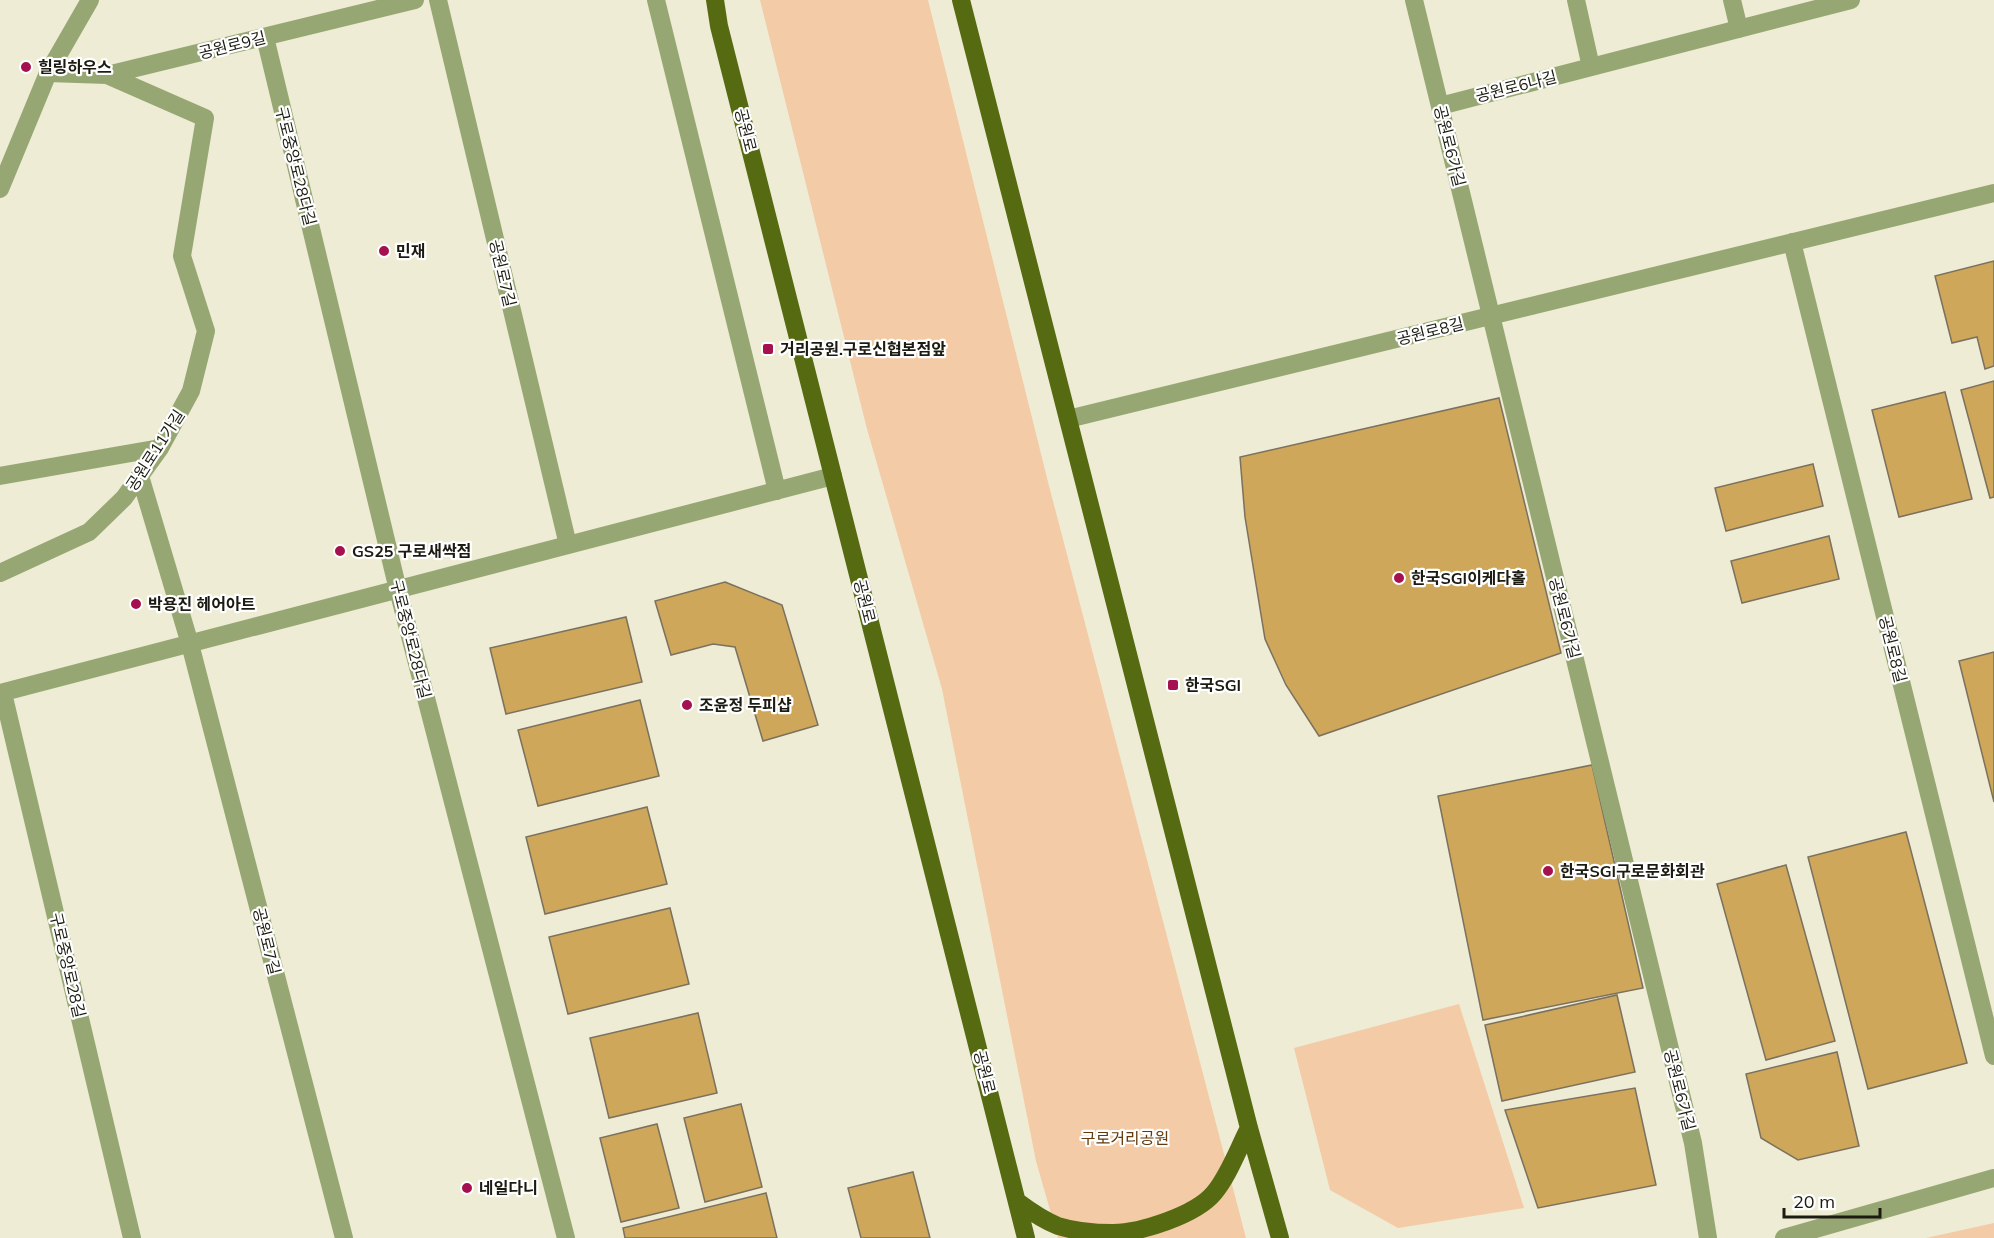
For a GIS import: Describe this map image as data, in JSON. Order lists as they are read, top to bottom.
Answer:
{
  "streets": {
    "main road": ["공원로"],
    "street": [
      "공원로9길",
      "공원로6나길",
      "공원로6가길",
      "구로중앙로28다길",
      "공원로7길",
      "공원로8길",
      "공원로11가길",
      "구로중앙로28길"
    ]
  },
  "crossings": [
    ["공원로9길", "구로중앙로28다길"],
    ["공원로9길", "공원로11가길"],
    ["공원로6나길", "공원로6가길"],
    ["공원로6가길", "공원로8길"],
    ["공원로7길", "공원로11가길"]
  ],
  "parks": ["구로거리공원"],
  "places": {
    "other": [
      "힐링하우스",
      "민재",
      "GS25 구로새싹점",
      "한국SGI이케다홀",
      "박용진 헤어아트",
      "조윤정 두피샵",
      "한국SGI구로문화회관",
      "네일다니"
    ],
    "transit": ["거리공원.구로신협본점앞", "한국SGI"]
  },
  "scale_bar": "20 m"
}
